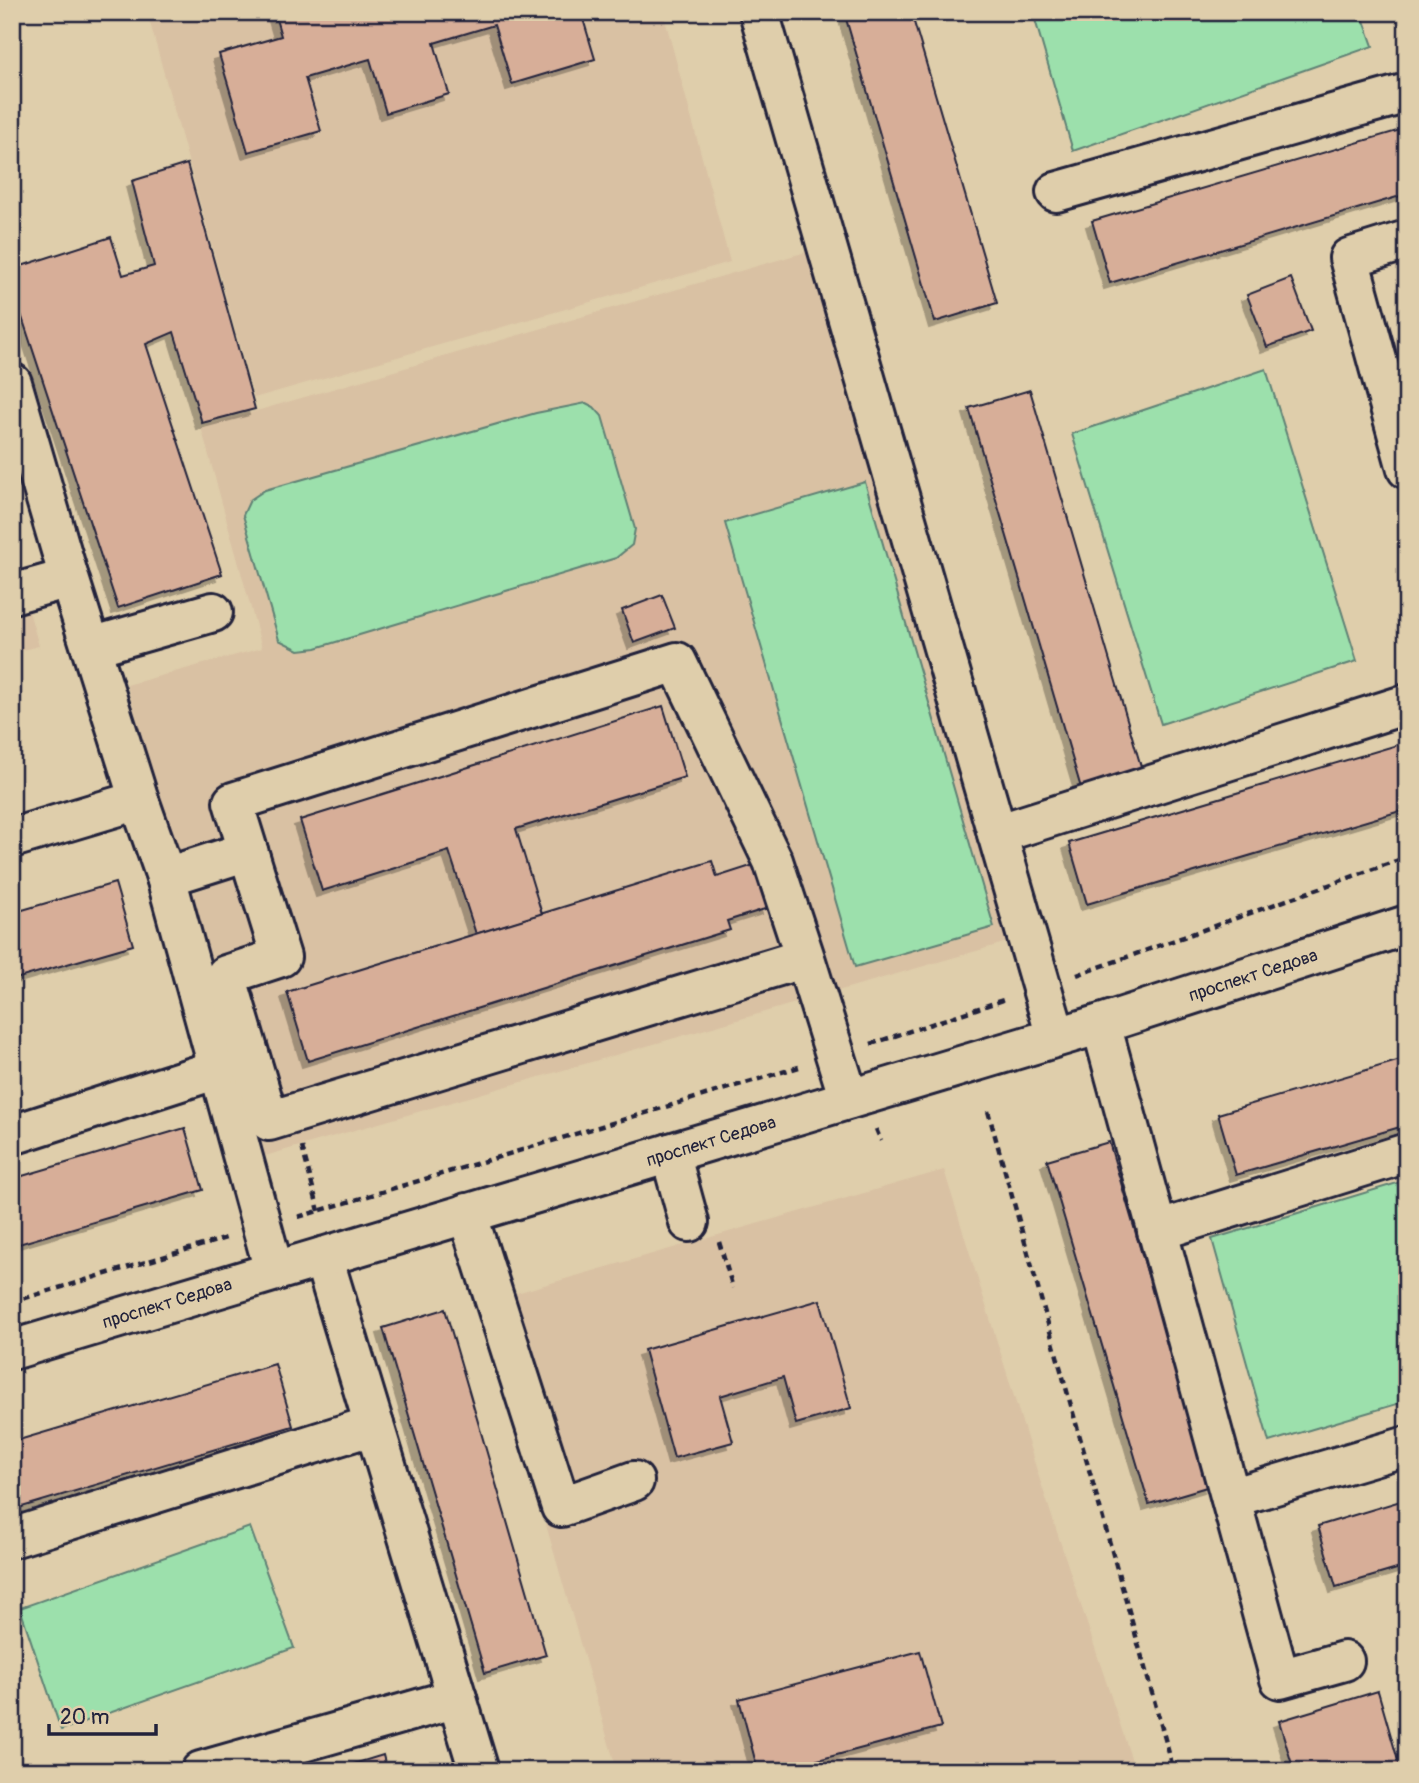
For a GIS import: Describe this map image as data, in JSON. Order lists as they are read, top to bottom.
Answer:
{
  "streets": {
    "street": ["проспект Седова"]
  },
  "scale_bar": "20 m"
}
